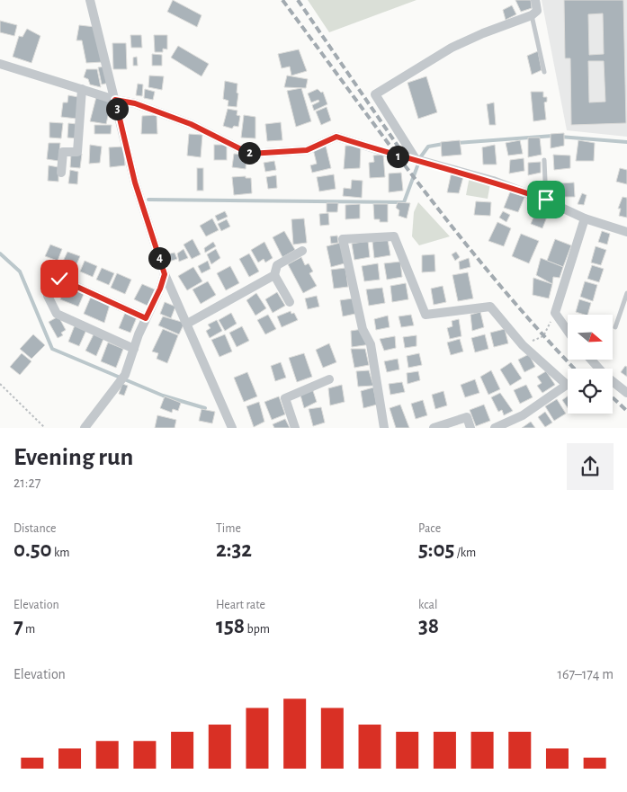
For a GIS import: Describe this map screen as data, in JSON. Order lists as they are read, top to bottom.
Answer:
{
  "north": "right",
  "page": {
    "pins": [
      "3",
      "2",
      "1",
      "4"
    ],
    "heading": ["Evening run", "21:27"],
    "stats": [
      ["Distance", "0.50 km"],
      ["Time", "2:32"],
      ["Pace", "5:05 /km"],
      ["Elevation", "7 m"],
      ["Heart rate", "158 bpm"],
      ["kcal", "38"]
    ],
    "chart": ["Elevation", "167–174 m"]
  }
}
